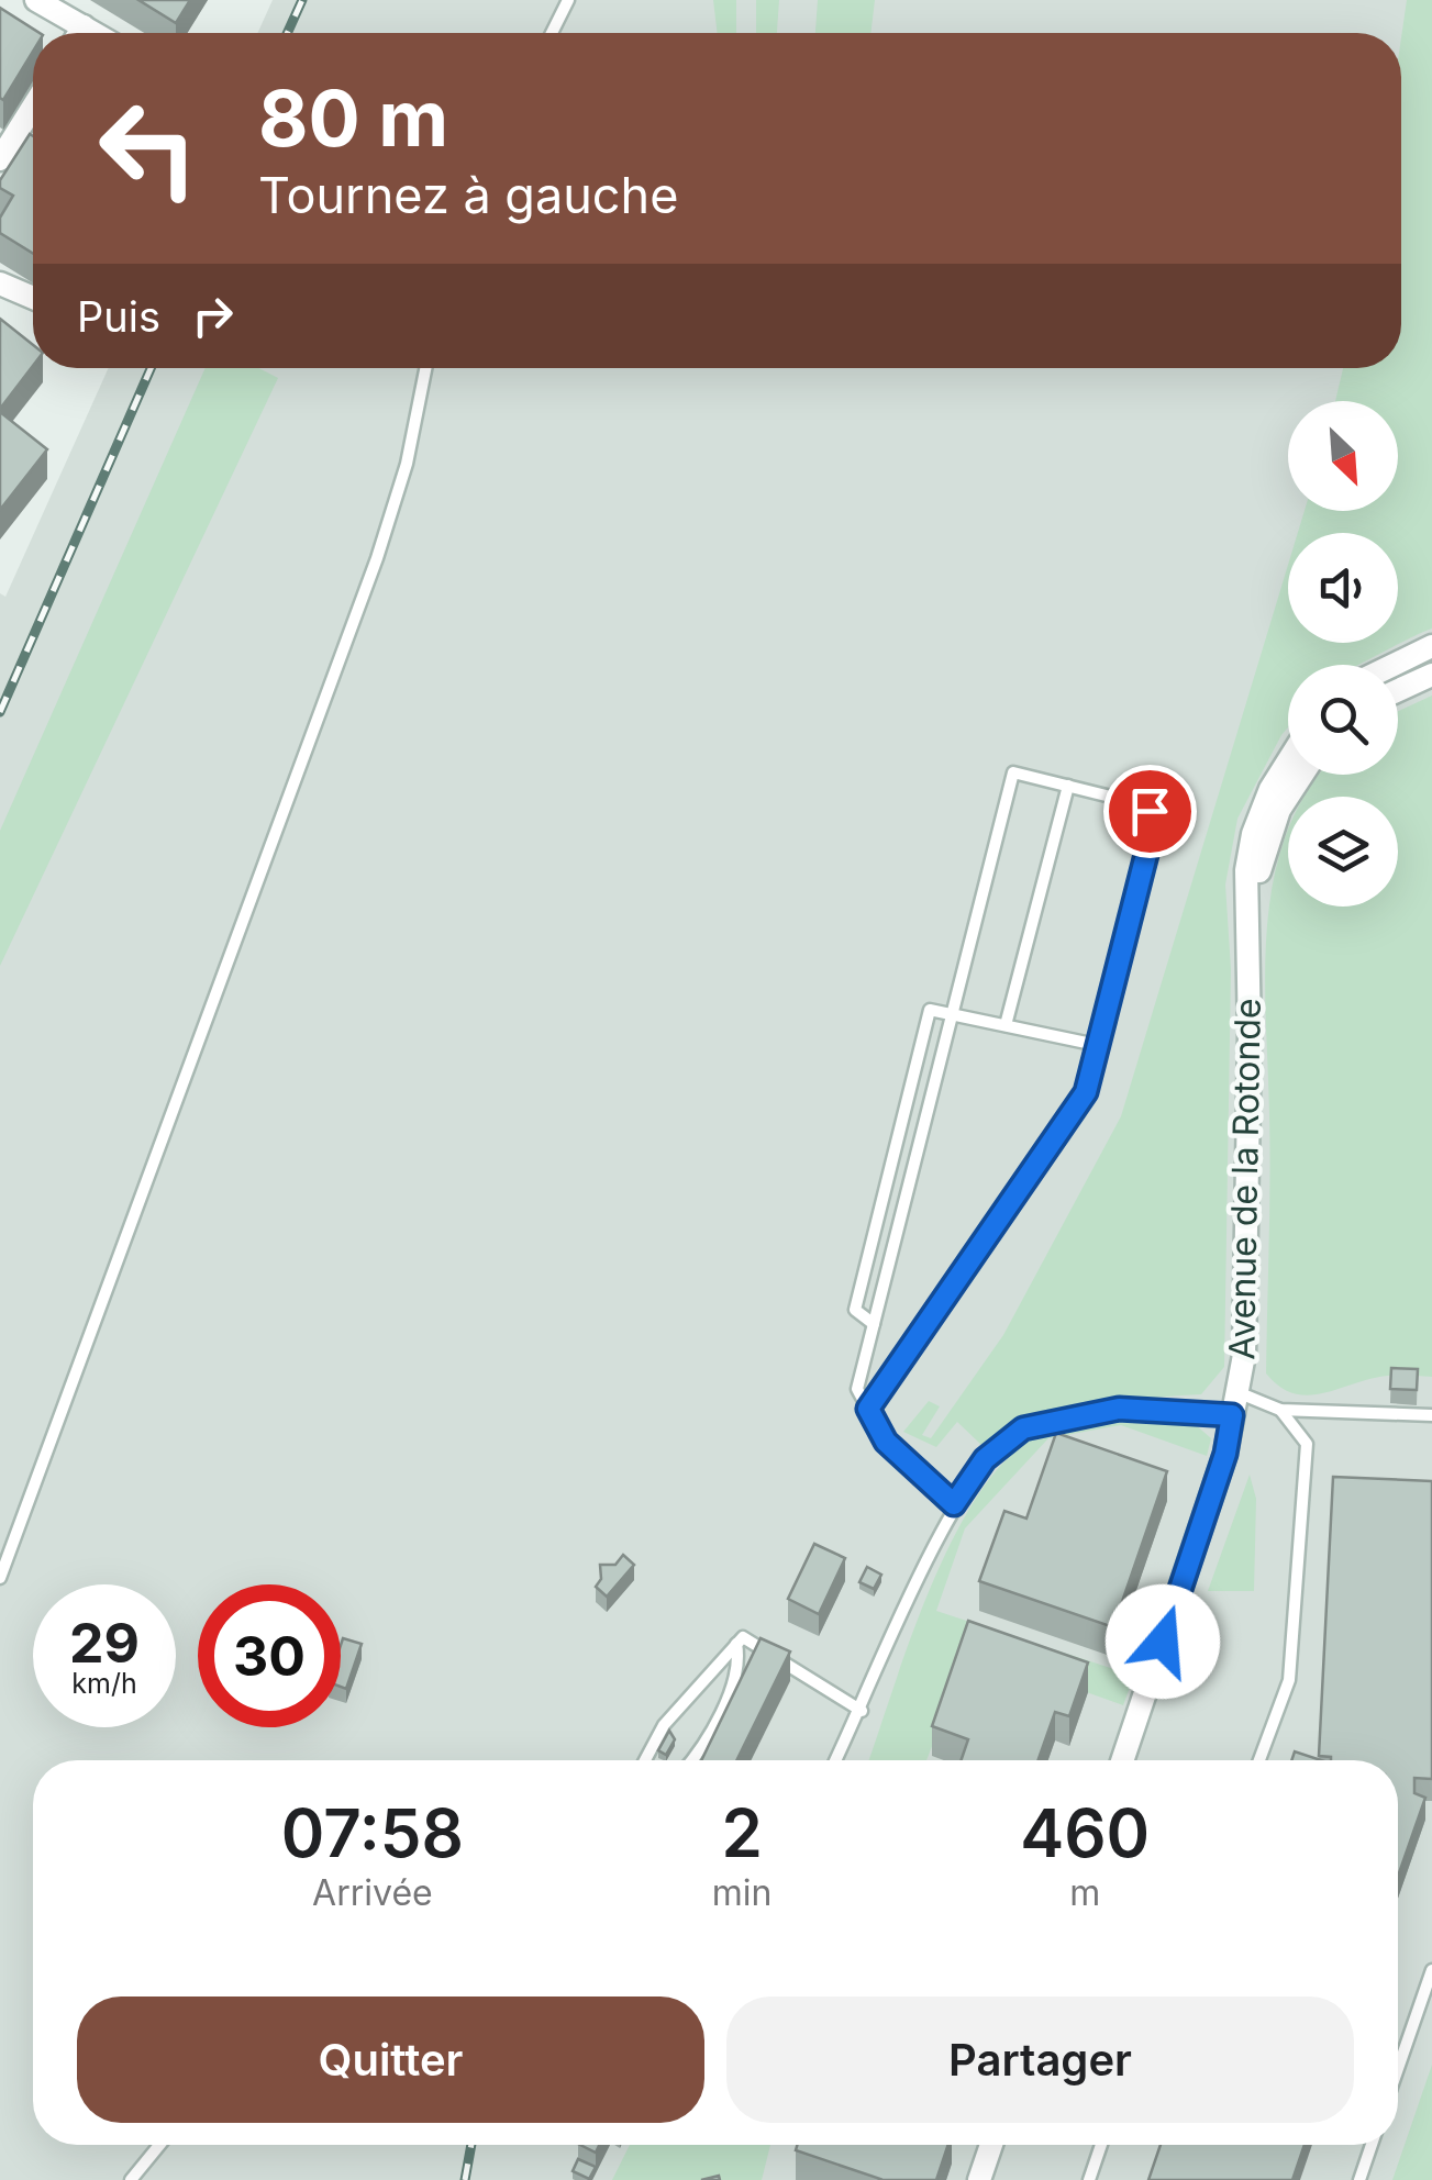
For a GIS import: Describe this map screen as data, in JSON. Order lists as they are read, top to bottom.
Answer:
{
  "streets": {
    "street": ["Avenue de la Rotonde"]
  },
  "north": "bottom right",
  "page": {
    "turn": ["80 m", "Tournez à gauche"],
    "then": "Puis",
    "speed": "29 km/h",
    "limit": "30",
    "eta": [
      "07:58",
      "Arrivée",
      "2",
      "min",
      "460",
      "m"
    ],
    "buttons": ["Quitter", "Partager"]
  }
}
